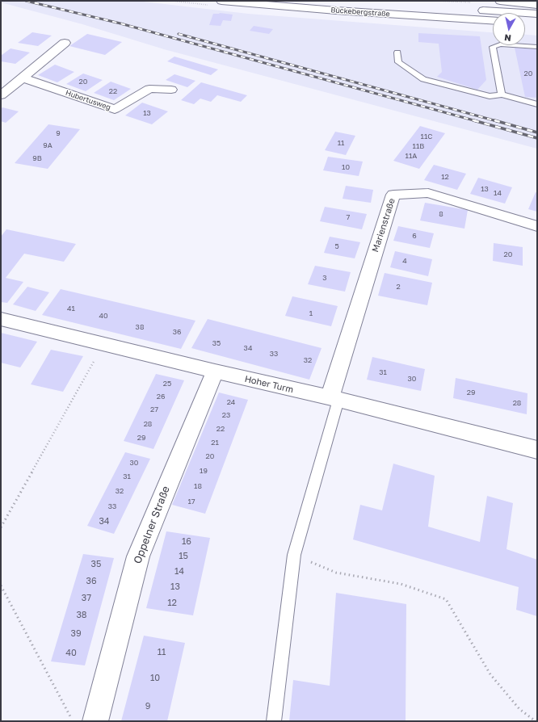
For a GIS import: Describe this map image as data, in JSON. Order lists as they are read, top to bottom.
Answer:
{
  "streets": {
    "main road": [
      "Bückebergstraße",
      "Hubertusweg",
      "Marienstraße",
      "Hoher Turm",
      "Oppelner Straße"
    ]
  },
  "crossings": [
    ["Marienstraße", "Hoher Turm"],
    ["Hoher Turm", "Oppelner Straße"]
  ],
  "house_numbers": [
    "20",
    "20",
    "22",
    "13",
    "9",
    "11C",
    "11",
    "9A",
    "11B",
    "11A",
    "9B",
    "10",
    "12",
    "13",
    "14",
    "8",
    "7",
    "6",
    "5",
    "20",
    "4",
    "3",
    "2",
    "41",
    "1",
    "40",
    "38",
    "36",
    "35",
    "34",
    "33",
    "32",
    "31",
    "30",
    "25",
    "29",
    "26",
    "24",
    "28",
    "27",
    "23",
    "28",
    "22",
    "29",
    "21",
    "20",
    "30",
    "19",
    "31",
    "18",
    "32",
    "17",
    "33",
    "34",
    "16",
    "15",
    "35",
    "14",
    "36",
    "13",
    "37",
    "12",
    "38",
    "39",
    "11",
    "40",
    "10",
    "9"
  ],
  "north": "bottom"
}
